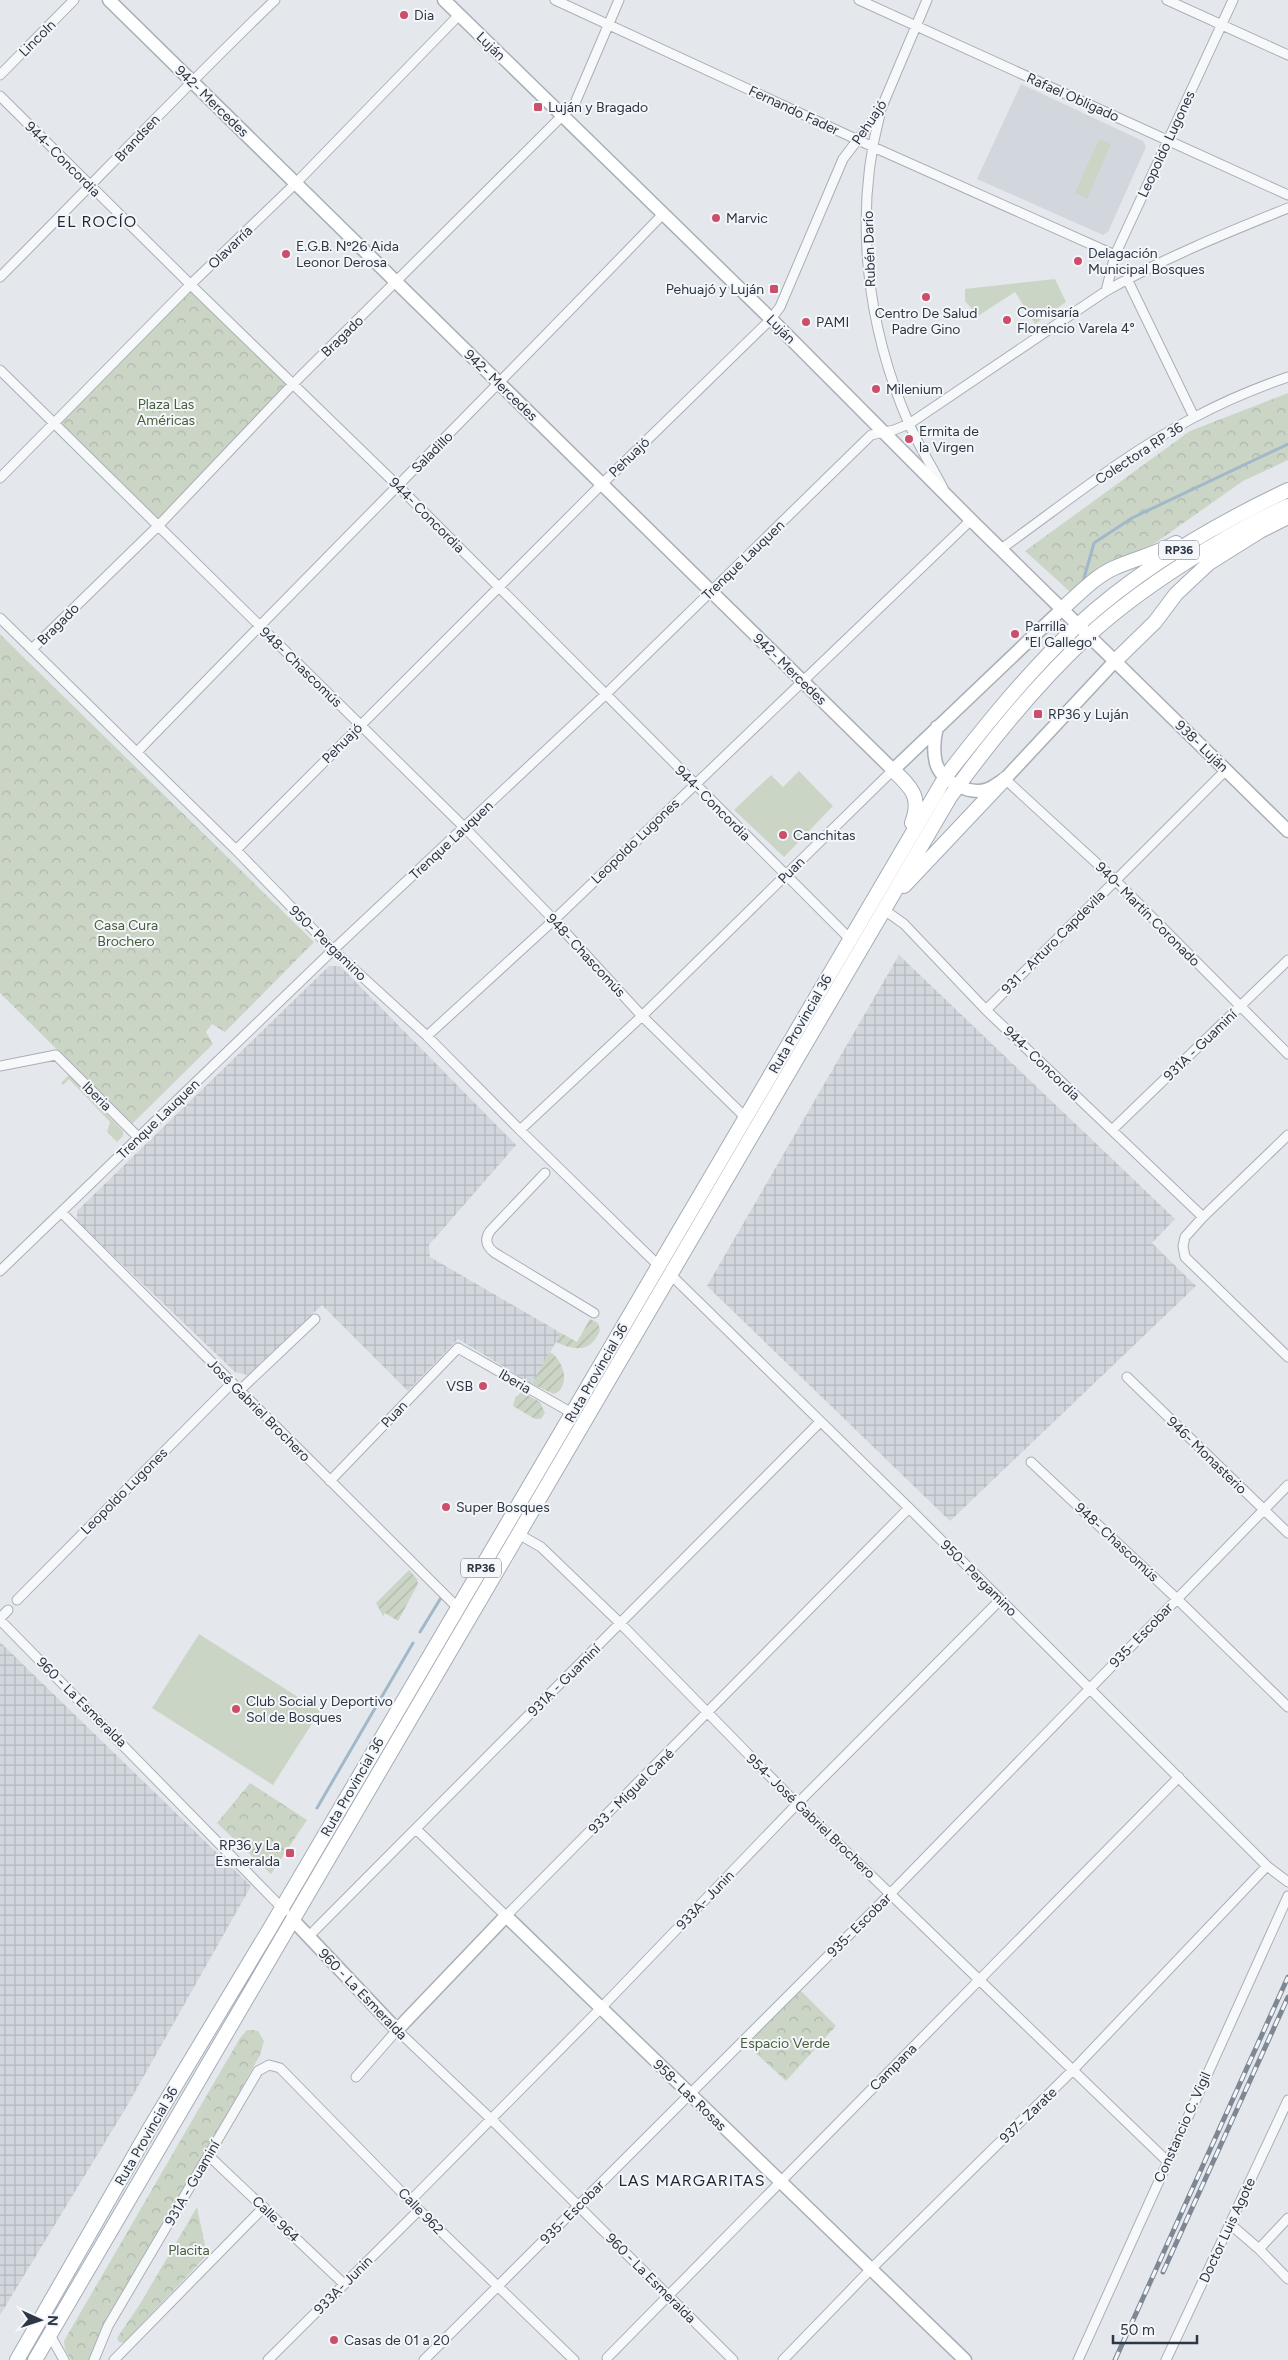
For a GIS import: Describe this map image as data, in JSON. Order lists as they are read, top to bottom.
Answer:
{
  "streets": {
    "main road": [
      "Luján",
      "942- Mercedes",
      "RP36",
      "938- Luján",
      "Puan",
      "Ruta Provincial 36",
      "960 - La Esmeralda",
      "933 - Miguel Cané",
      "958- Las Rosas"
    ],
    "street": [
      "Lincoln",
      "Rafael Obligado",
      "Fernando Fader",
      "Pehuajó",
      "Brandsen",
      "Leopoldo Lugones",
      "944- Concordia",
      "Olavarría",
      "Rubén Darío",
      "Bragado",
      "Saladillo",
      "Colectora RP 36",
      "Trenque Lauquen",
      "948- Chascomús",
      "940- Martín Coronado",
      "931 - Arturo Capdevila",
      "950- Pergamino",
      "931A - Guaminí",
      "Iberia",
      "José Gabriel Brochero",
      "946- Monasterio",
      "935- Escobar",
      "954- José Gabriel Brochero",
      "933A- Junin",
      "Campana",
      "937- Zarate",
      "Constancio C. Vigil",
      "Calle 962",
      "Calle 964",
      "Doctor Luis Agote"
    ]
  },
  "crossings": [
    ["Luján", "Pehuajó"],
    ["Luján", "Leopoldo Lugones"],
    ["Luján", "Olavarría"],
    ["Luján", "Rubén Darío"],
    ["Luján", "Bragado"],
    ["Luján", "Saladillo"],
    ["Luján", "Colectora RP 36"],
    ["Luján", "Trenque Lauquen"],
    ["Luján", "938- Luján"],
    ["Luján", "Puan"],
    ["Luján", "Ruta Provincial 36"],
    ["Rafael Obligado", "Pehuajó"],
    ["Rafael Obligado", "Leopoldo Lugones"],
    ["942- Mercedes", "Pehuajó"],
    ["942- Mercedes", "Brandsen"],
    ["942- Mercedes", "Leopoldo Lugones"],
    ["942- Mercedes", "Olavarría"],
    ["942- Mercedes", "Bragado"],
    ["942- Mercedes", "Saladillo"],
    ["942- Mercedes", "Trenque Lauquen"],
    ["942- Mercedes", "Puan"],
    ["Fernando Fader", "Pehuajó"],
    ["Fernando Fader", "Leopoldo Lugones"],
    ["Fernando Fader", "Rubén Darío"],
    ["Fernando Fader", "Bragado"],
    ["Pehuajó", "944- Concordia"],
    ["Pehuajó", "Rubén Darío"],
    ["Pehuajó", "948- Chascomús"],
    ["Pehuajó", "950- Pergamino"],
    ["Brandsen", "944- Concordia"],
    ["Leopoldo Lugones", "944- Concordia"],
    ["Leopoldo Lugones", "Trenque Lauquen"],
    ["Leopoldo Lugones", "948- Chascomús"],
    ["Leopoldo Lugones", "950- Pergamino"],
    ["Leopoldo Lugones", "José Gabriel Brochero"],
    ["944- Concordia", "Olavarría"],
    ["944- Concordia", "Bragado"],
    ["944- Concordia", "Saladillo"],
    ["944- Concordia", "Trenque Lauquen"],
    ["944- Concordia", "Puan"],
    ["944- Concordia", "931 - Arturo Capdevila"],
    ["944- Concordia", "Ruta Provincial 36"],
    ["944- Concordia", "931A - Guaminí"],
    ["Olavarría", "948- Chascomús"],
    ["Rubén Darío", "Trenque Lauquen"],
    ["Bragado", "948- Chascomús"],
    ["Bragado", "950- Pergamino"],
    ["Saladillo", "948- Chascomús"],
    ["Saladillo", "950- Pergamino"],
    ["Trenque Lauquen", "948- Chascomús"],
    ["Trenque Lauquen", "950- Pergamino"],
    ["Trenque Lauquen", "Iberia"],
    ["Trenque Lauquen", "José Gabriel Brochero"],
    ["948- Chascomús", "Puan"],
    ["948- Chascomús", "Ruta Provincial 36"],
    ["948- Chascomús", "935- Escobar"],
    ["938- Luján", "931 - Arturo Capdevila"],
    ["Puan", "950- Pergamino"],
    ["Puan", "Iberia"],
    ["Puan", "José Gabriel Brochero"],
    ["940- Martín Coronado", "931 - Arturo Capdevila"],
    ["940- Martín Coronado", "931A - Guaminí"],
    ["950- Pergamino", "Ruta Provincial 36"],
    ["950- Pergamino", "931A - Guaminí"],
    ["950- Pergamino", "935- Escobar"],
    ["950- Pergamino", "933 - Miguel Cané"],
    ["950- Pergamino", "933A- Junin"],
    ["950- Pergamino", "Campana"],
    ["950- Pergamino", "937- Zarate"],
    ["Ruta Provincial 36", "Iberia"],
    ["Ruta Provincial 36", "José Gabriel Brochero"],
    ["Ruta Provincial 36", "960 - La Esmeralda"],
    ["Ruta Provincial 36", "954- José Gabriel Brochero"],
    ["931A - Guaminí", "960 - La Esmeralda"],
    ["931A - Guaminí", "954- José Gabriel Brochero"],
    ["931A - Guaminí", "958- Las Rosas"],
    ["931A - Guaminí", "Calle 962"],
    ["931A - Guaminí", "Calle 964"],
    ["946- Monasterio", "935- Escobar"],
    ["935- Escobar", "960 - La Esmeralda"],
    ["935- Escobar", "954- José Gabriel Brochero"],
    ["935- Escobar", "958- Las Rosas"],
    ["935- Escobar", "Calle 962"],
    ["960 - La Esmeralda", "933 - Miguel Cané"],
    ["960 - La Esmeralda", "933A- Junin"],
    ["960 - La Esmeralda", "Campana"],
    ["933 - Miguel Cané", "954- José Gabriel Brochero"],
    ["933 - Miguel Cané", "958- Las Rosas"],
    ["954- José Gabriel Brochero", "933A- Junin"],
    ["954- José Gabriel Brochero", "Campana"],
    ["954- José Gabriel Brochero", "937- Zarate"],
    ["954- José Gabriel Brochero", "Constancio C. Vigil"],
    ["933A- Junin", "958- Las Rosas"],
    ["933A- Junin", "Calle 962"],
    ["933A- Junin", "Calle 964"],
    ["Campana", "958- Las Rosas"],
    ["958- Las Rosas", "937- Zarate"]
  ],
  "districts": ["EL ROCÍO", "LAS MARGARITAS"],
  "parks": [
    "Plaza Las Américas",
    "Casa Cura Brochero",
    "Espacio Verde",
    "Placita"
  ],
  "places": {
    "other": [
      "Dia",
      "Marvic",
      "E.G.B. Nº26 Aida Leonor Derosa",
      "Delagación Municipal Bosques",
      "Centro De Salud Padre Gino",
      "Comisaría Florencio Varela 4°",
      "PAMI",
      "Milenium",
      "Ermita de la Virgen",
      "Parrilla \"El Gallego\"",
      "Canchitas",
      "VSB",
      "Super Bosques",
      "Club Social y Deportivo Sol de Bosques",
      "Casas de 01 a 20"
    ],
    "transit": [
      "Luján y Bragado",
      "Pehuajó y Luján",
      "RP36 y Luján",
      "RP36 y La Esmeralda"
    ]
  },
  "scale_bar": "50 m",
  "north": "right"
}
